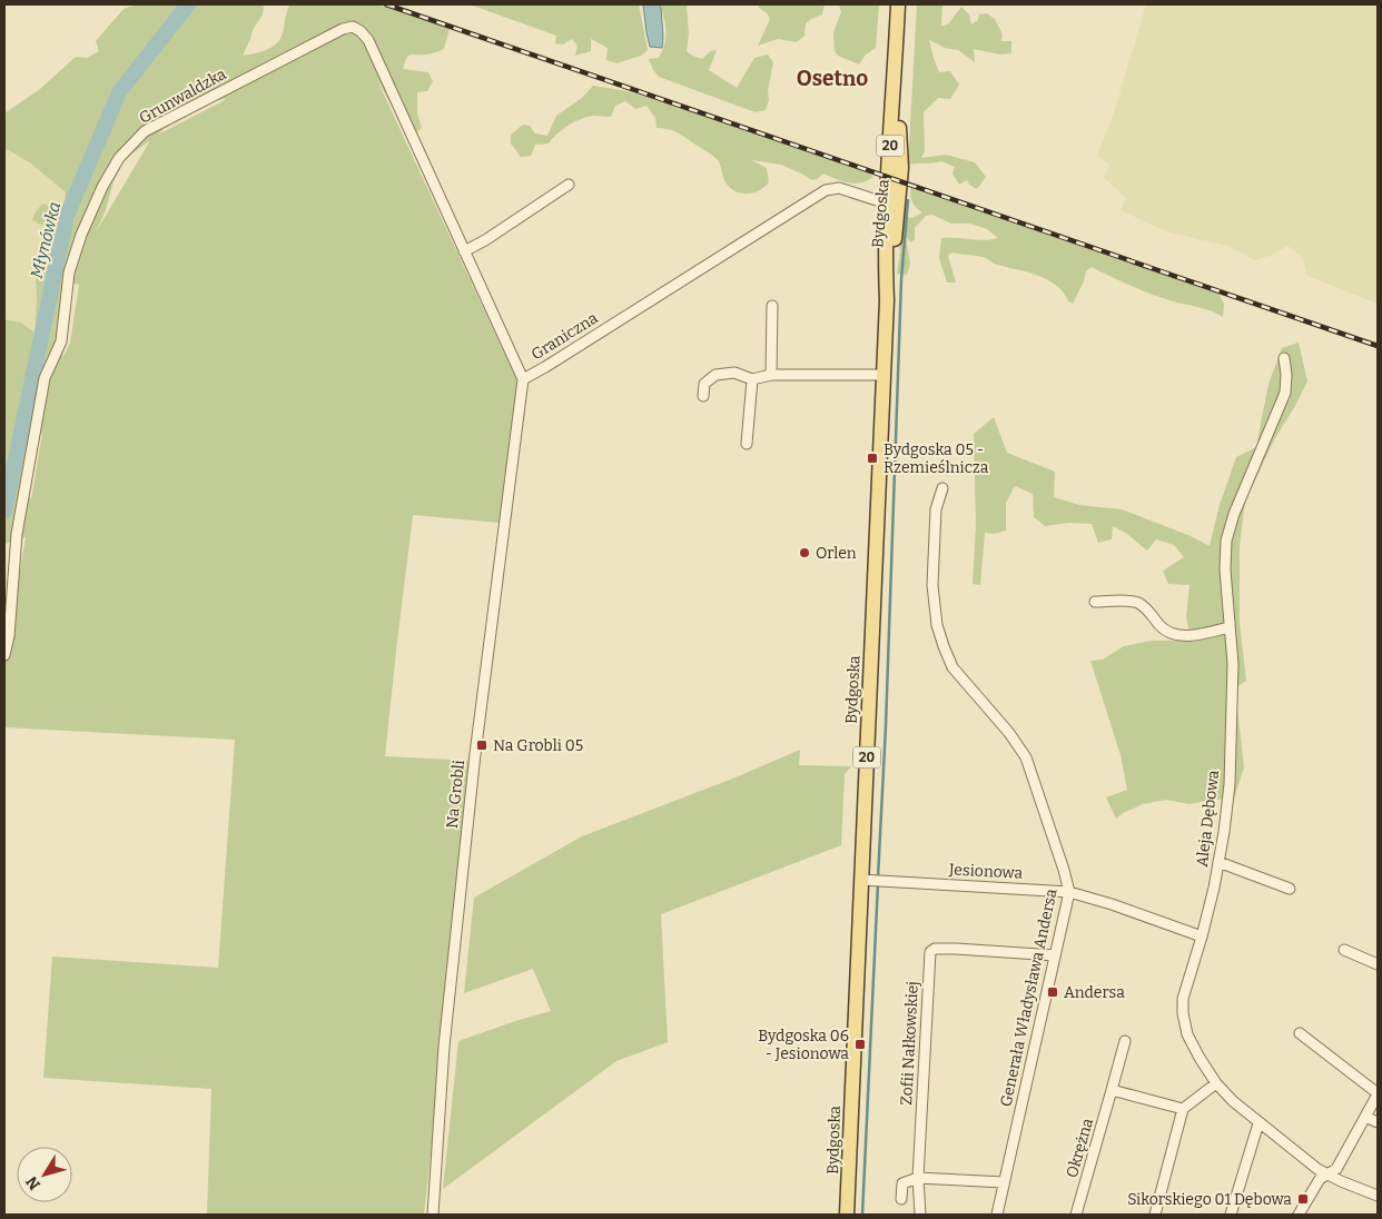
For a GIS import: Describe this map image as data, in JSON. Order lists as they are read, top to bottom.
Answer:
{
  "streets": {
    "main road": ["20", "Bydgoska"],
    "street": [
      "Grunwaldzka",
      "Graniczna",
      "Na Grobli",
      "Aleja Dębowa",
      "Jesionowa",
      "Generała Władysława Andersa",
      "Zofii Nałkowskiej",
      "Okrężna"
    ]
  },
  "crossings": [
    ["Grunwaldzka", "Graniczna"],
    ["Bydgoska", "Graniczna"],
    ["Bydgoska", "Jesionowa"],
    ["Graniczna", "Na Grobli"],
    ["Aleja Dębowa", "Jesionowa"],
    ["Jesionowa", "Generała Władysława Andersa"],
    ["Generała Władysława Andersa", "Zofii Nałkowskiej"]
  ],
  "districts": ["Osetno"],
  "water": ["Młynówka"],
  "places": {
    "transit": [
      "Bydgoska 05 - Rzemieślnicza",
      "Na Grobli 05",
      "Andersa",
      "Bydgoska 06 - Jesionowa",
      "Sikorskiego 01 Dębowa"
    ],
    "other": ["Orlen"]
  },
  "north": "bottom left"
}
